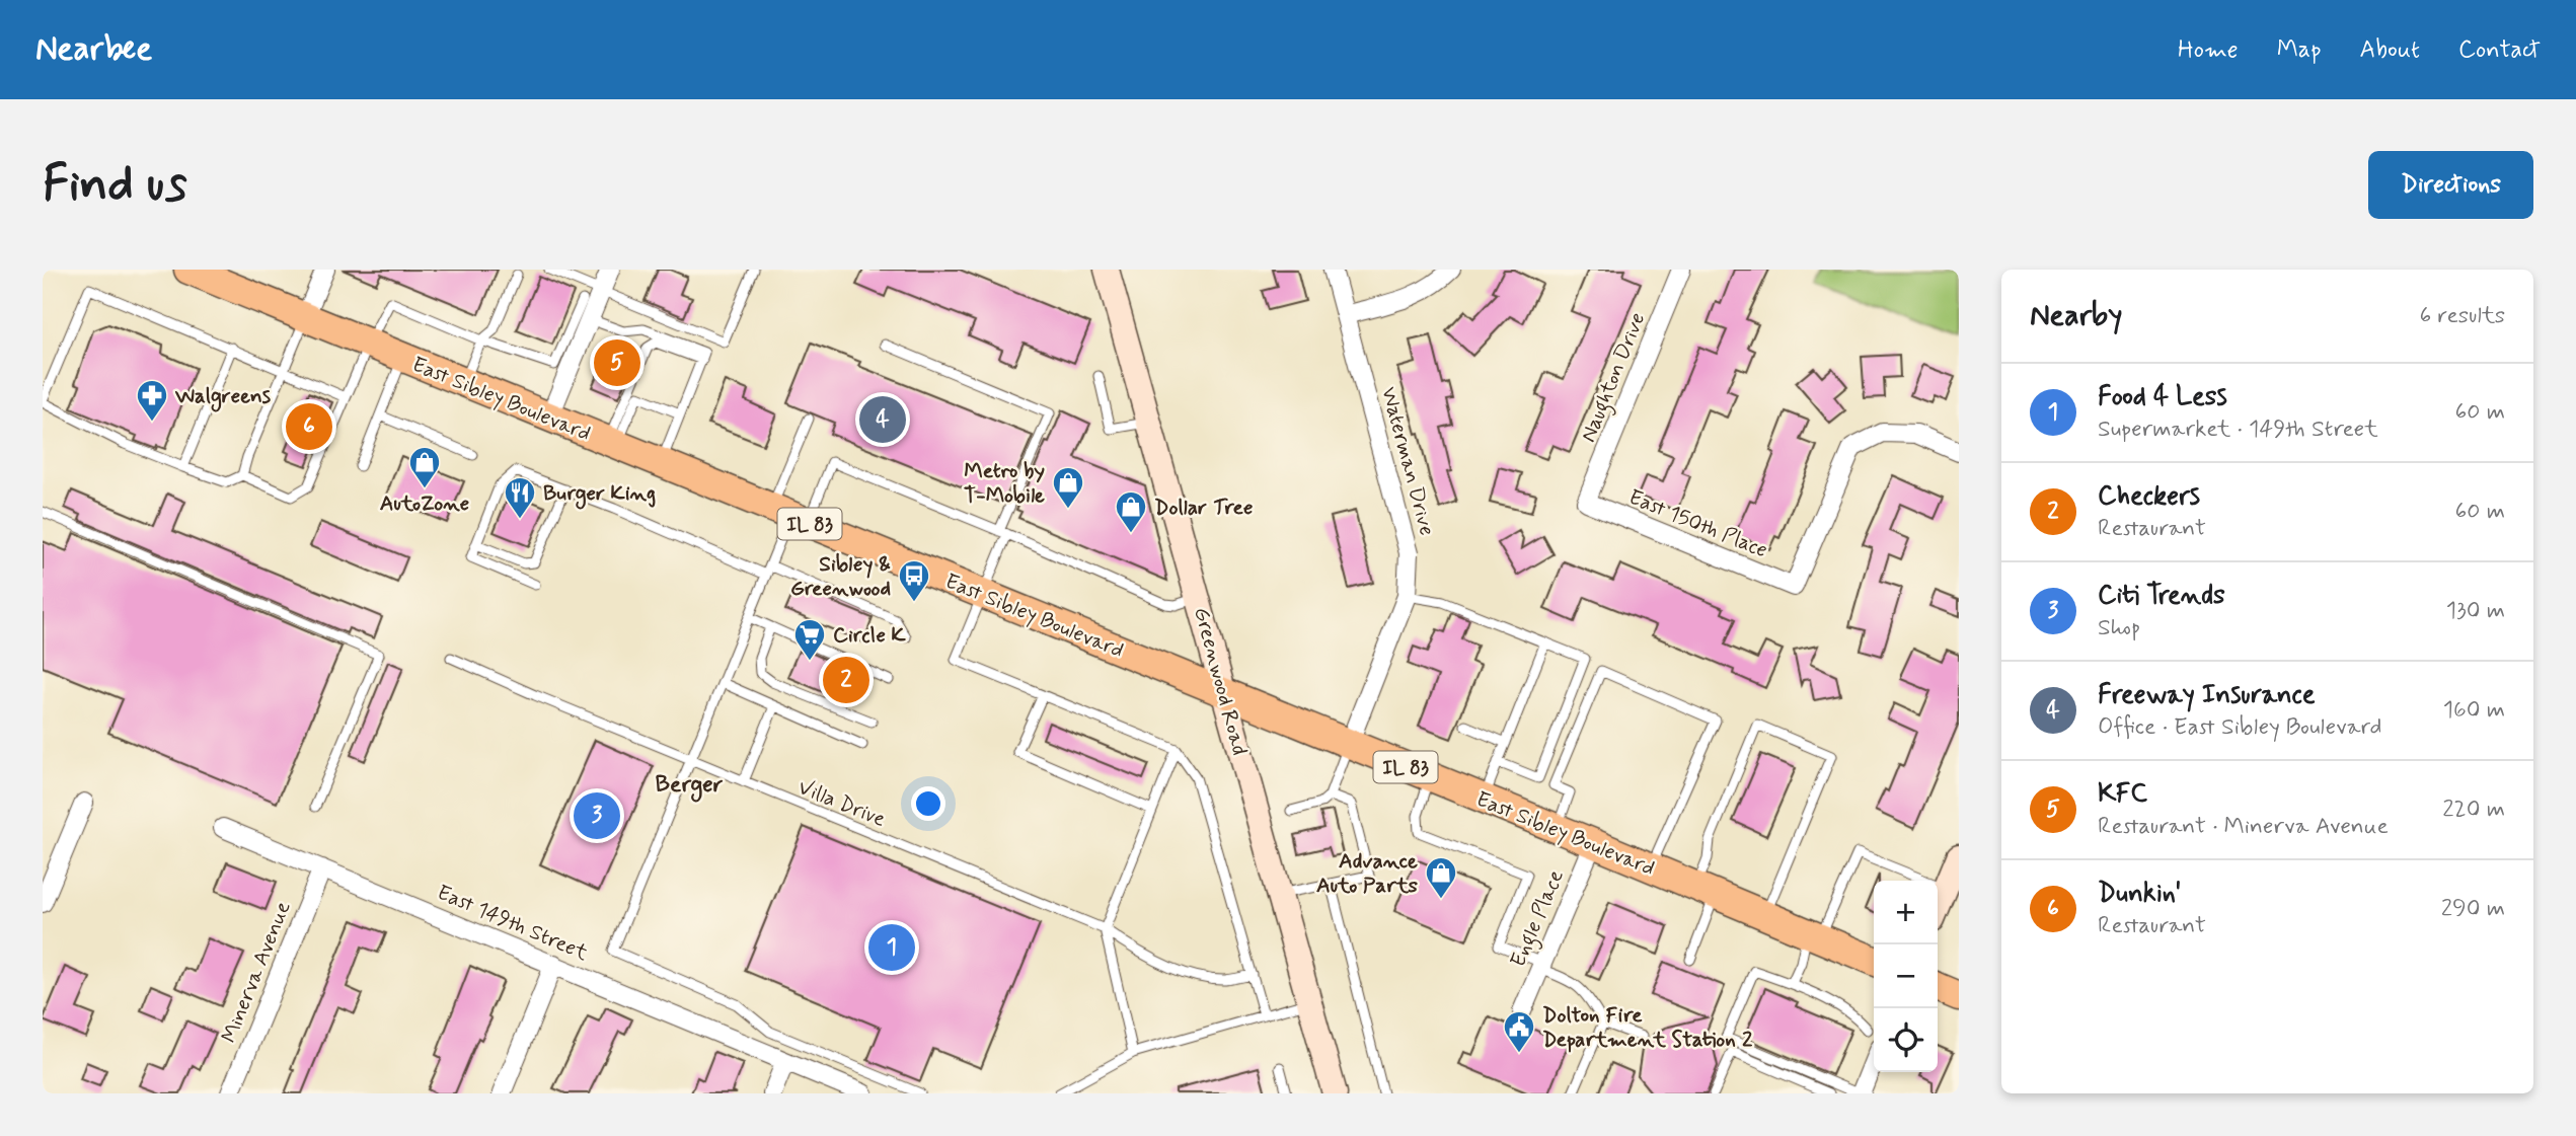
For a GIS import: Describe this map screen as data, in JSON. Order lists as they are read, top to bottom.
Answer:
{
  "streets": {
    "main road": ["East Sibley Boulevard", "IL 83"],
    "street": [
      "Naughton Drive",
      "Waterman Drive",
      "East 150th Place",
      "Greenwood Road",
      "Engle Place",
      "East 149th Street",
      "Minerva Avenue"
    ],
    "lane": ["Villa Drive"]
  },
  "crossings": [
    ["Naughton Drive", "East 150th Place"],
    ["East Sibley Boulevard", "Waterman Drive"],
    ["East Sibley Boulevard", "Greenwood Road"],
    ["East Sibley Boulevard", "Engle Place"],
    ["East 149th Street", "Minerva Avenue"]
  ],
  "districts": ["Berger"],
  "places": {
    "pharmacy": ["Walgreens"],
    "shop": [
      "AutoZone",
      "Metro by T-Mobile",
      "Dollar Tree",
      "Advance Auto Parts"
    ],
    "restaurant": ["Burger King"],
    "bus stop": ["Sibley & Greenwood"],
    "supermarket": ["Circle K"],
    "public building": ["Dolton Fire Department Station 2"]
  },
  "page": {
    "header": "Nearbee",
    "nav": [
      "Home",
      "Map",
      "About",
      "Contact"
    ],
    "buttons": "Directions",
    "title": "Find us",
    "heading": ["Nearby", "6 results"],
    "pins": [
      "5",
      "4",
      "6",
      "2",
      "3",
      "1"
    ],
    "list": [
      {
        "mark": "1",
        "name": "Food 4 Less",
        "note": "Supermarket · 149th Street",
        "value": "60 m"
      },
      {
        "mark": "2",
        "name": "Checkers",
        "note": "Restaurant",
        "value": "60 m"
      },
      {
        "mark": "3",
        "name": "Citi Trends",
        "note": "Shop",
        "value": "130 m"
      },
      {
        "mark": "4",
        "name": "Freeway Insurance",
        "note": "Office · East Sibley Boulevard",
        "value": "160 m"
      },
      {
        "mark": "5",
        "name": "KFC",
        "note": "Restaurant · Minerva Avenue",
        "value": "220 m"
      },
      {
        "mark": "6",
        "name": "Dunkin'",
        "note": "Restaurant",
        "value": "290 m"
      }
    ],
    "map_buttons": ["+", "−"]
  }
}
